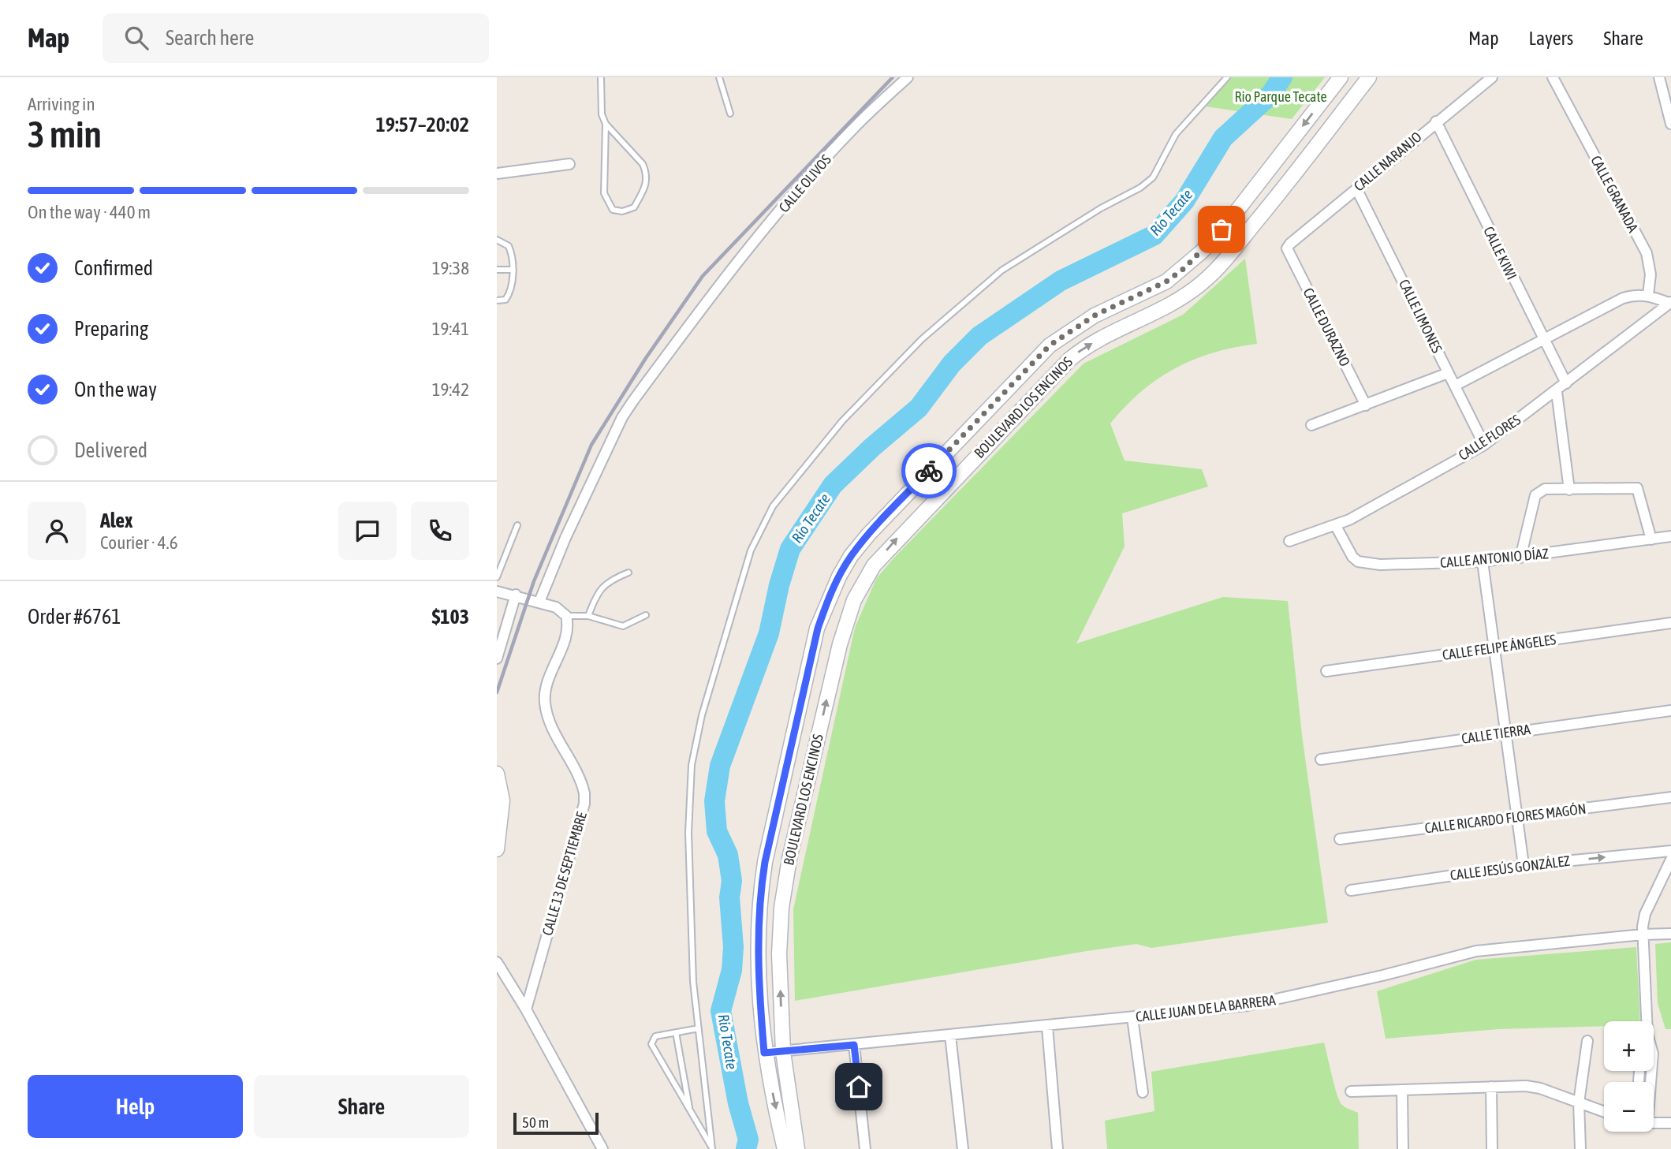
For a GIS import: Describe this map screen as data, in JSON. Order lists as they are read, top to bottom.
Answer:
{
  "streets": {
    "main road": ["BOULEVARD LOS ENCINOS"],
    "street": [
      "CALLE NARANJO",
      "CALLE OLIVOS",
      "CALLE GRANADA",
      "CALLE KIWI",
      "CALLE LIMONES",
      "CALLE DURAZNO",
      "CALLE FLORES",
      "CALLE ANTONIO DÍAZ",
      "CALLE FELIPE ÁNGELES",
      "CALLE TIERRA",
      "CALLE RICARDO FLORES MAGÓN",
      "CALLE JESÚS GONZÁLEZ",
      "CALLE 13 DE SEPTIEMBRE",
      "CALLE JUAN DE LA BARRERA"
    ]
  },
  "crossings": [
    ["CALLE NARANJO", "CALLE KIWI"],
    ["CALLE NARANJO", "CALLE LIMONES"],
    ["CALLE NARANJO", "CALLE DURAZNO"],
    ["CALLE KIWI", "CALLE FLORES"],
    ["CALLE LIMONES", "CALLE FLORES"],
    ["BOULEVARD LOS ENCINOS", "CALLE JUAN DE LA BARRERA"],
    ["CALLE FLORES", "CALLE ANTONIO DÍAZ"]
  ],
  "one_way": ["CALLE JESÚS GONZÁLEZ"],
  "water": ["Río Tecate"],
  "parks": ["Rio Parque Tecate"],
  "scale_bar": "50 m",
  "page": {
    "header": "Map",
    "search": "Search here",
    "nav": ["Map", "Layers", "Share"],
    "heading": ["3 min", "Arriving in", "19:57–20:02"],
    "panel": [
      "Alex",
      "Courier · 4.6",
      "Order #6761",
      "$103"
    ],
    "bar": "On the way · 440 m",
    "list": [
      ["Confirmed", "19:38"],
      ["Preparing", "19:41"],
      ["On the way", "19:42"],
      "Delivered"
    ],
    "map_buttons": ["+", "−"],
    "buttons": ["Help", "Share"],
    "scale": "50 m"
  }
}
